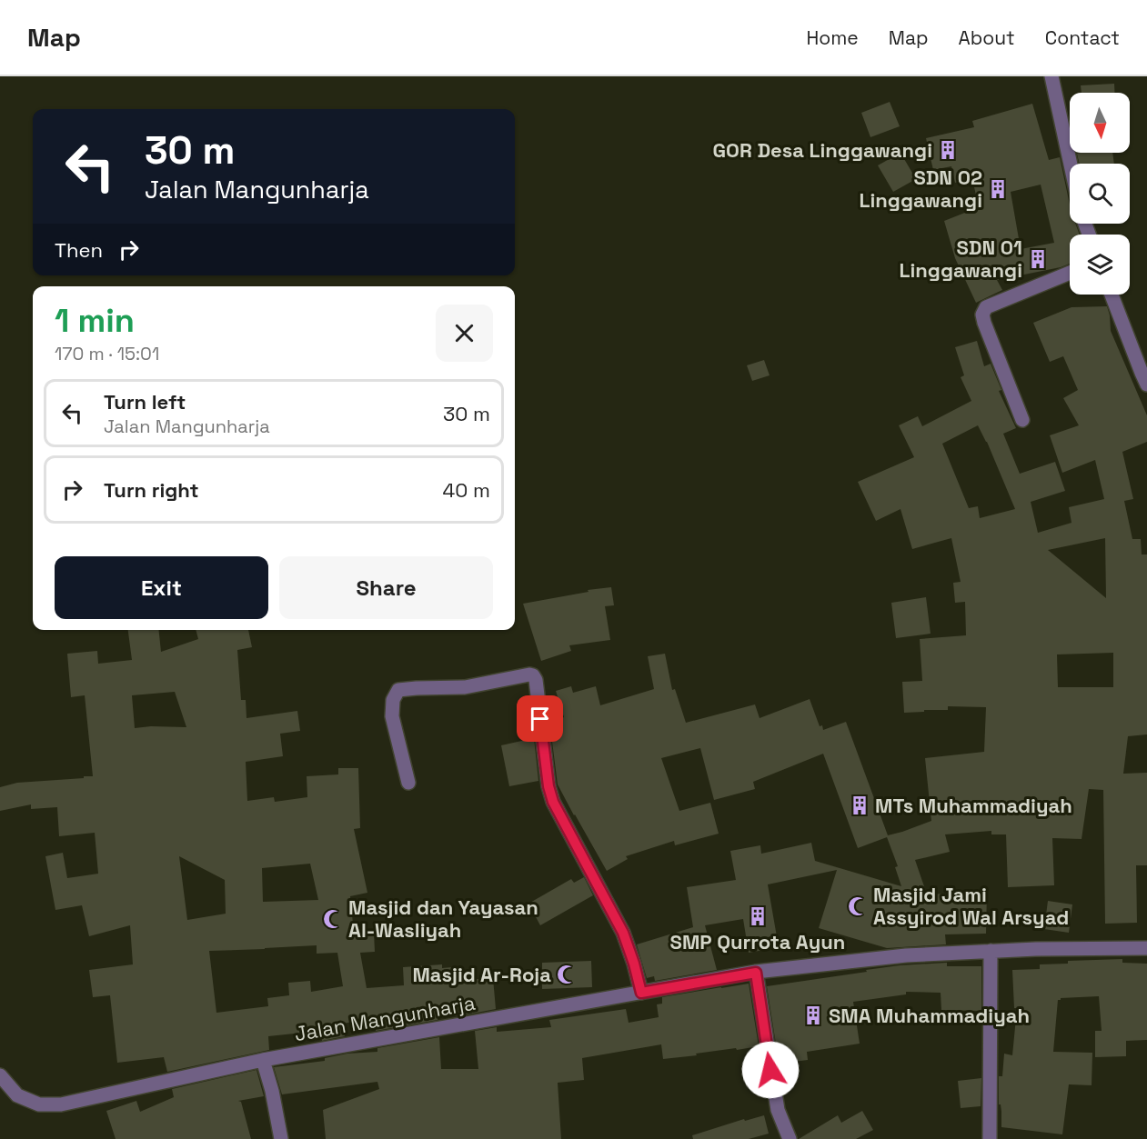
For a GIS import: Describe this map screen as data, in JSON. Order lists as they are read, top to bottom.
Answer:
{
  "streets": {
    "street": ["Jalan Mangunharja"]
  },
  "places": {
    "building": [
      "GOR Desa Linggawangi",
      "SDN 02 Linggawangi",
      "SDN 01 Linggawangi",
      "MTs Muhammadiyah",
      "SMP Qurrota Ayun",
      "SMA Muhammadiyah"
    ],
    "mosque": ["Masjid Jami Assyirod Wal Arsyad", "Masjid dan Yayasan Al-Wasliyah", "Masjid Ar-Roja"]
  },
  "north": "bottom",
  "page": {
    "header": "Map",
    "nav": [
      "Home",
      "Map",
      "About",
      "Contact"
    ],
    "turn": ["30 m", "Jalan Mangunharja"],
    "then": "Then",
    "heading": ["1 min", "170 m · 15:01"],
    "list": [
      {
        "name": "Turn left",
        "note": "Jalan Mangunharja",
        "value": "30 m"
      },
      {
        "name": "Turn right",
        "value": "40 m"
      }
    ],
    "buttons": ["Exit", "Share"]
  }
}
